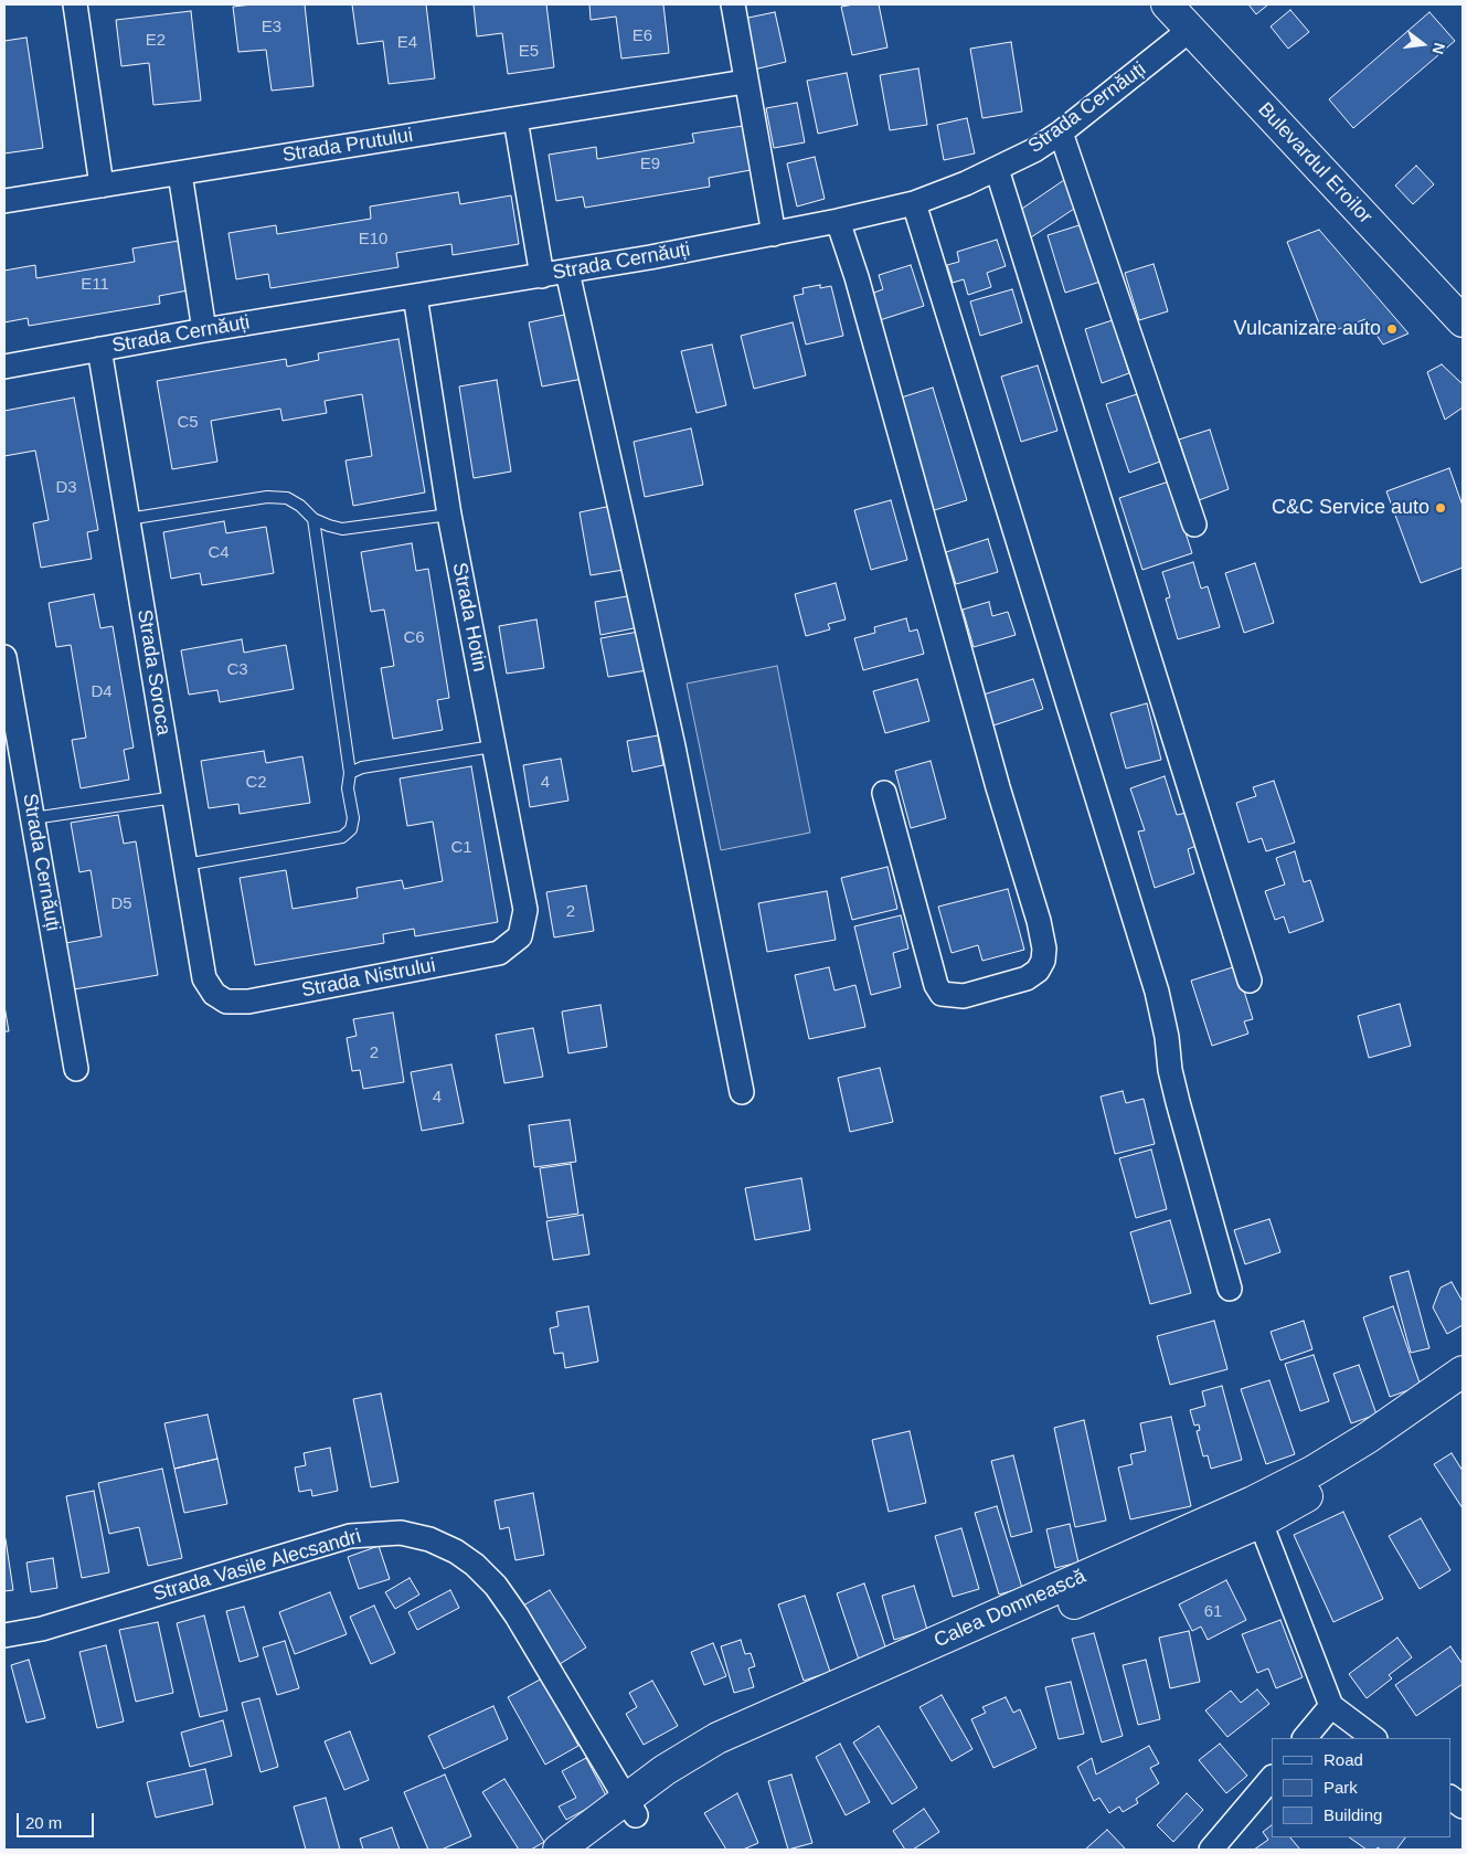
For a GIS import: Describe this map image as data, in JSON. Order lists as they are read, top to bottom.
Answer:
{
  "streets": {
    "main road": ["Bulevardul Eroilor", "Calea Domnească"],
    "street": [
      "Strada Cernăuți",
      "Strada Prutului",
      "Strada Hotin",
      "Strada Soroca",
      "Strada Nistrului",
      "Strada Vasile Alecsandri"
    ]
  },
  "crossings": [
    ["Strada Cernăuți", "Bulevardul Eroilor"],
    ["Strada Cernăuți", "Strada Hotin"],
    ["Strada Cernăuți", "Strada Soroca"],
    ["Strada Hotin", "Strada Nistrului"],
    ["Strada Soroca", "Strada Nistrului"],
    ["Strada Vasile Alecsandri", "Calea Domnească"]
  ],
  "places": ["Vulcanizare auto", "C&C Service auto"],
  "house_numbers": [
    "E3",
    "E6",
    "E2",
    "E4",
    "E5",
    "E9",
    "E10",
    "E11",
    "C5",
    "D3",
    "C4",
    "C6",
    "C3",
    "D4",
    "C2",
    "4",
    "C1",
    "D5",
    "2",
    "2",
    "4",
    "61"
  ],
  "legend": ["Road", "Park", "Building"],
  "scale_bar": "20 m",
  "north": "right"
}
